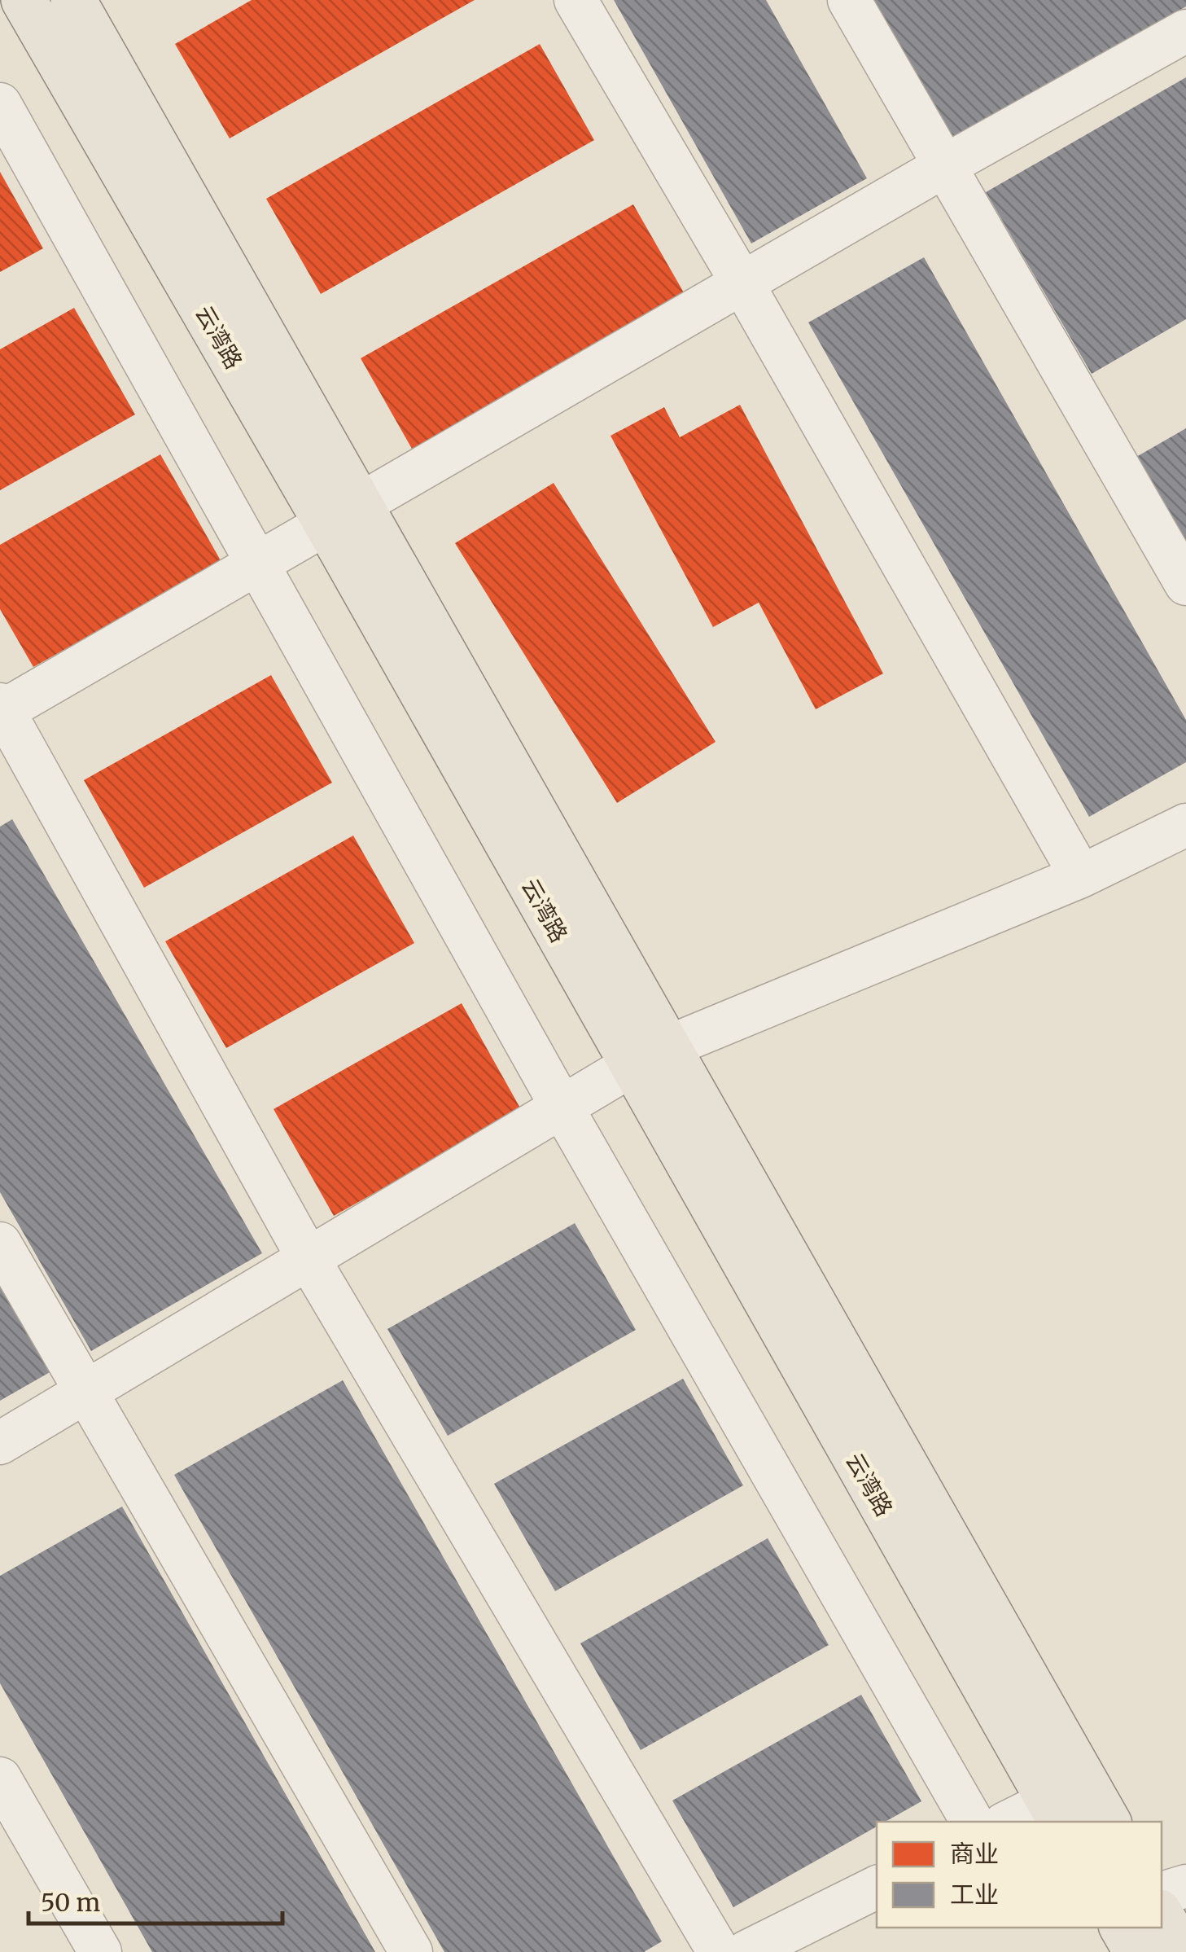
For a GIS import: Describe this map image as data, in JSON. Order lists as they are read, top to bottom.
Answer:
{
  "streets": {
    "main road": ["云湾路"]
  },
  "legend": ["商业", "工业"],
  "scale_bar": "50 m"
}
